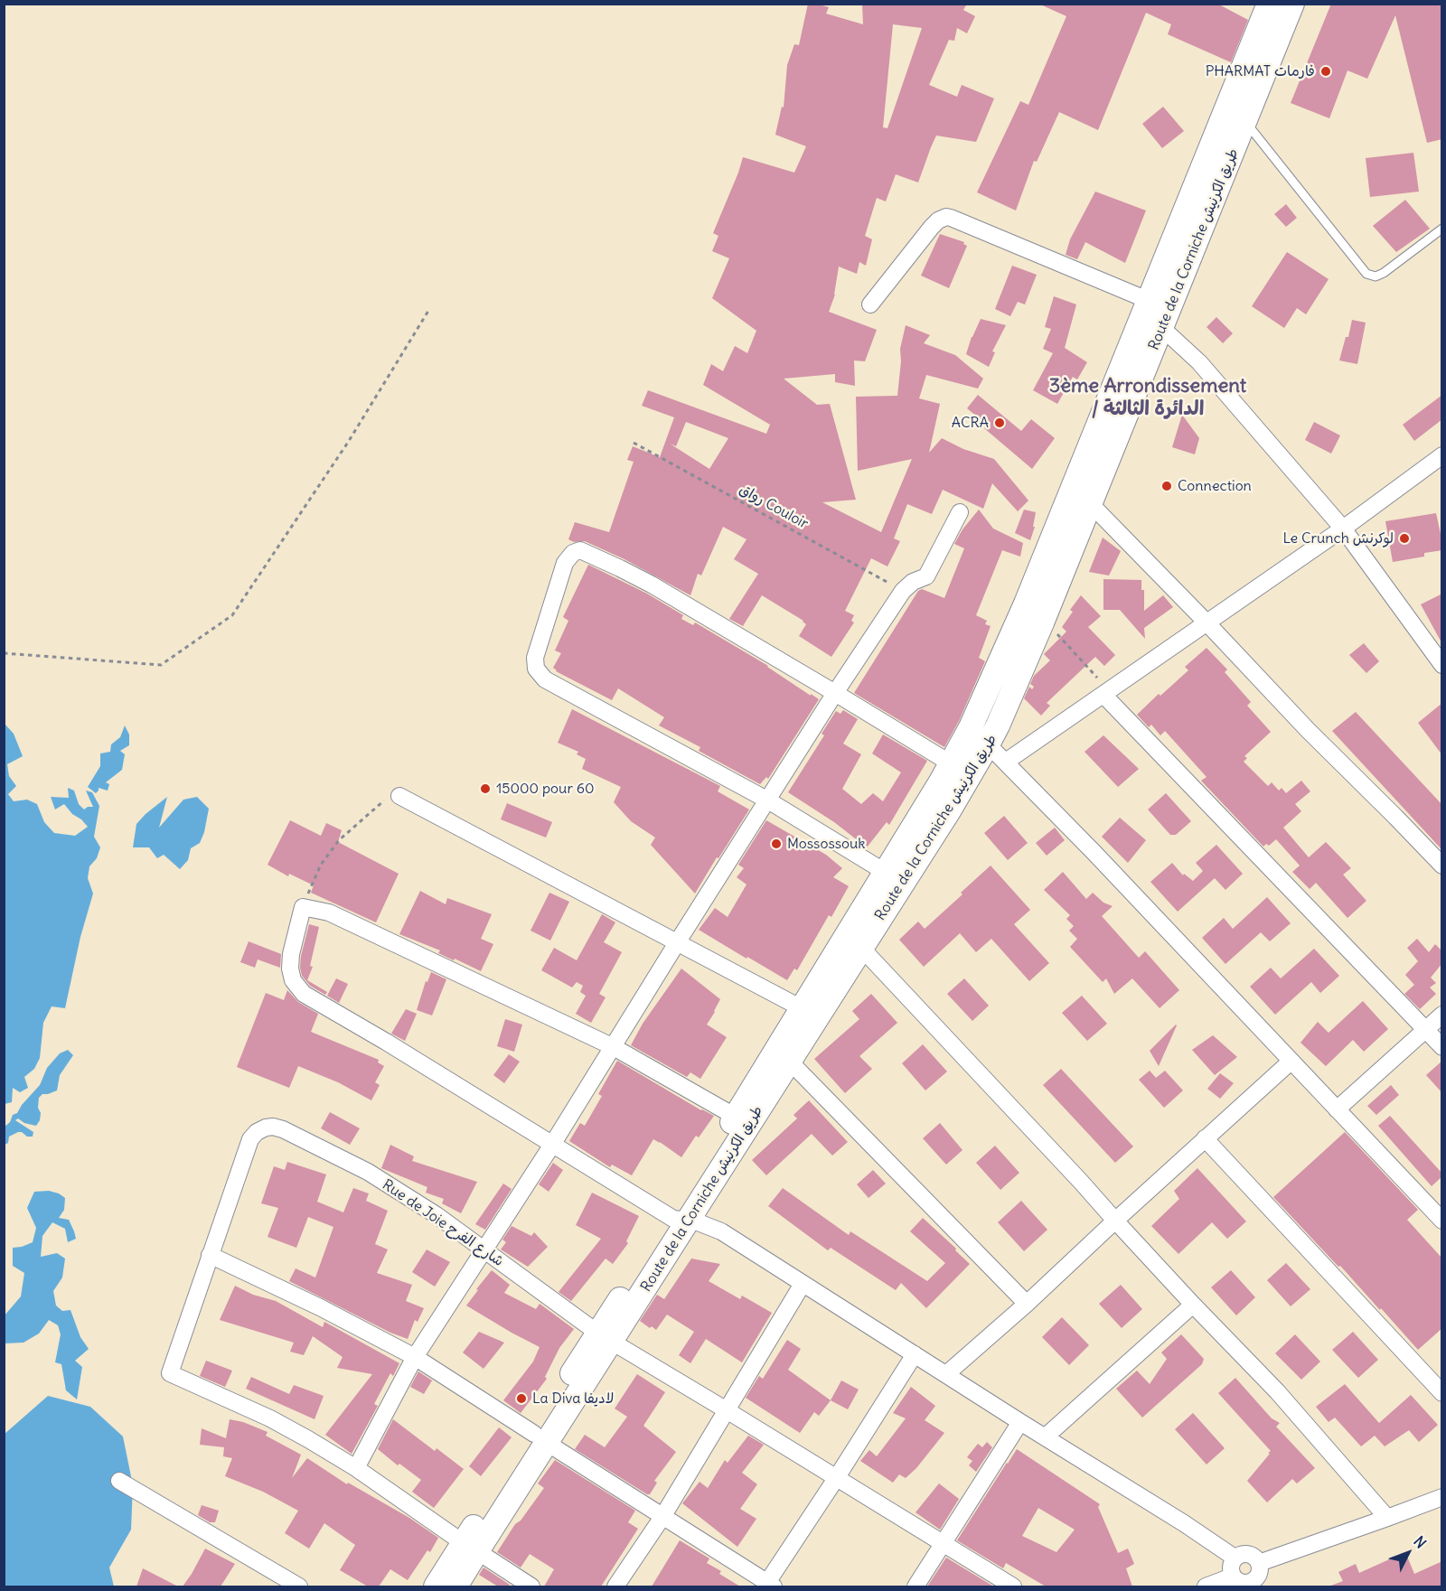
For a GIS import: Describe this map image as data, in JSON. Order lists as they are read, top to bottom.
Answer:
{
  "streets": {
    "street": ["Route de la Corniche طريق الكرنيش", "Rue de Joie شارع الفرح"],
    "path": ["رواق Couloir"]
  },
  "crossings": [
    ["Route de la Corniche طريق الكرنيش", "Rue de Joie شارع الفرح"]
  ],
  "districts": ["3ème Arrondissement / الدائرة الثالثة"],
  "places": [
    "PHARMAT فارمات",
    "ACRA",
    "Connection",
    "Le Crunch لوكرنش",
    "15000 pour 60",
    "Mossossouk",
    "La Diva لاديفا"
  ],
  "north": "top right"
}
